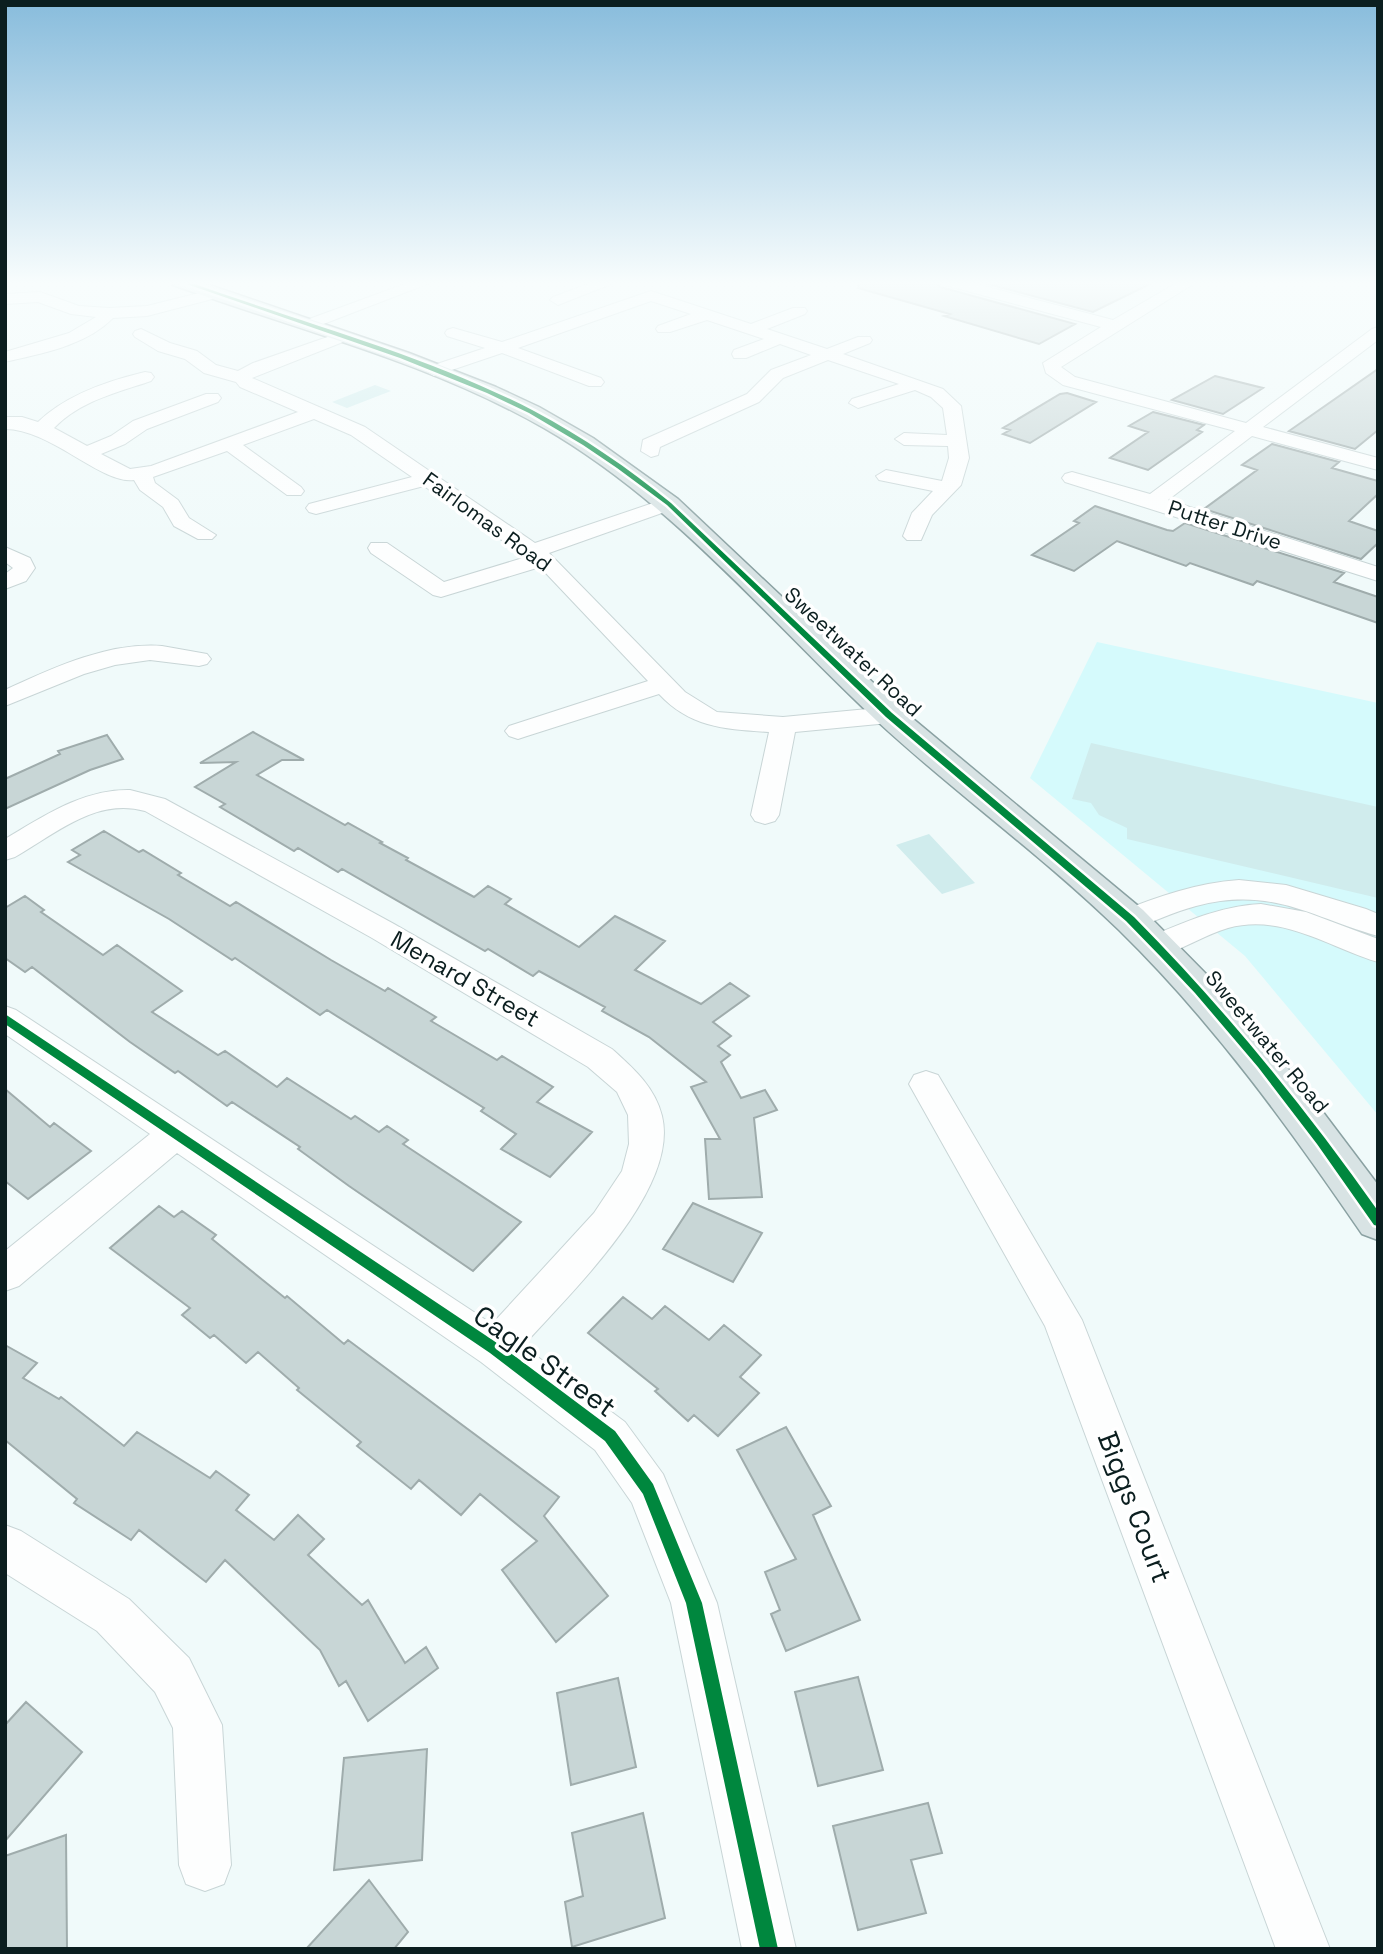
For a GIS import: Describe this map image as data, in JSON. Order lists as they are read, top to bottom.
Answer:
{
  "streets": {
    "main road": ["Sweetwater Road"],
    "street": [
      "Fairlomas Road",
      "Putter Drive",
      "Menard Street",
      "Cagle Street",
      "Biggs Court"
    ]
  },
  "crossings": [
    ["Fairlomas Road", "Sweetwater Road"],
    ["Menard Street", "Cagle Street"]
  ]
}
